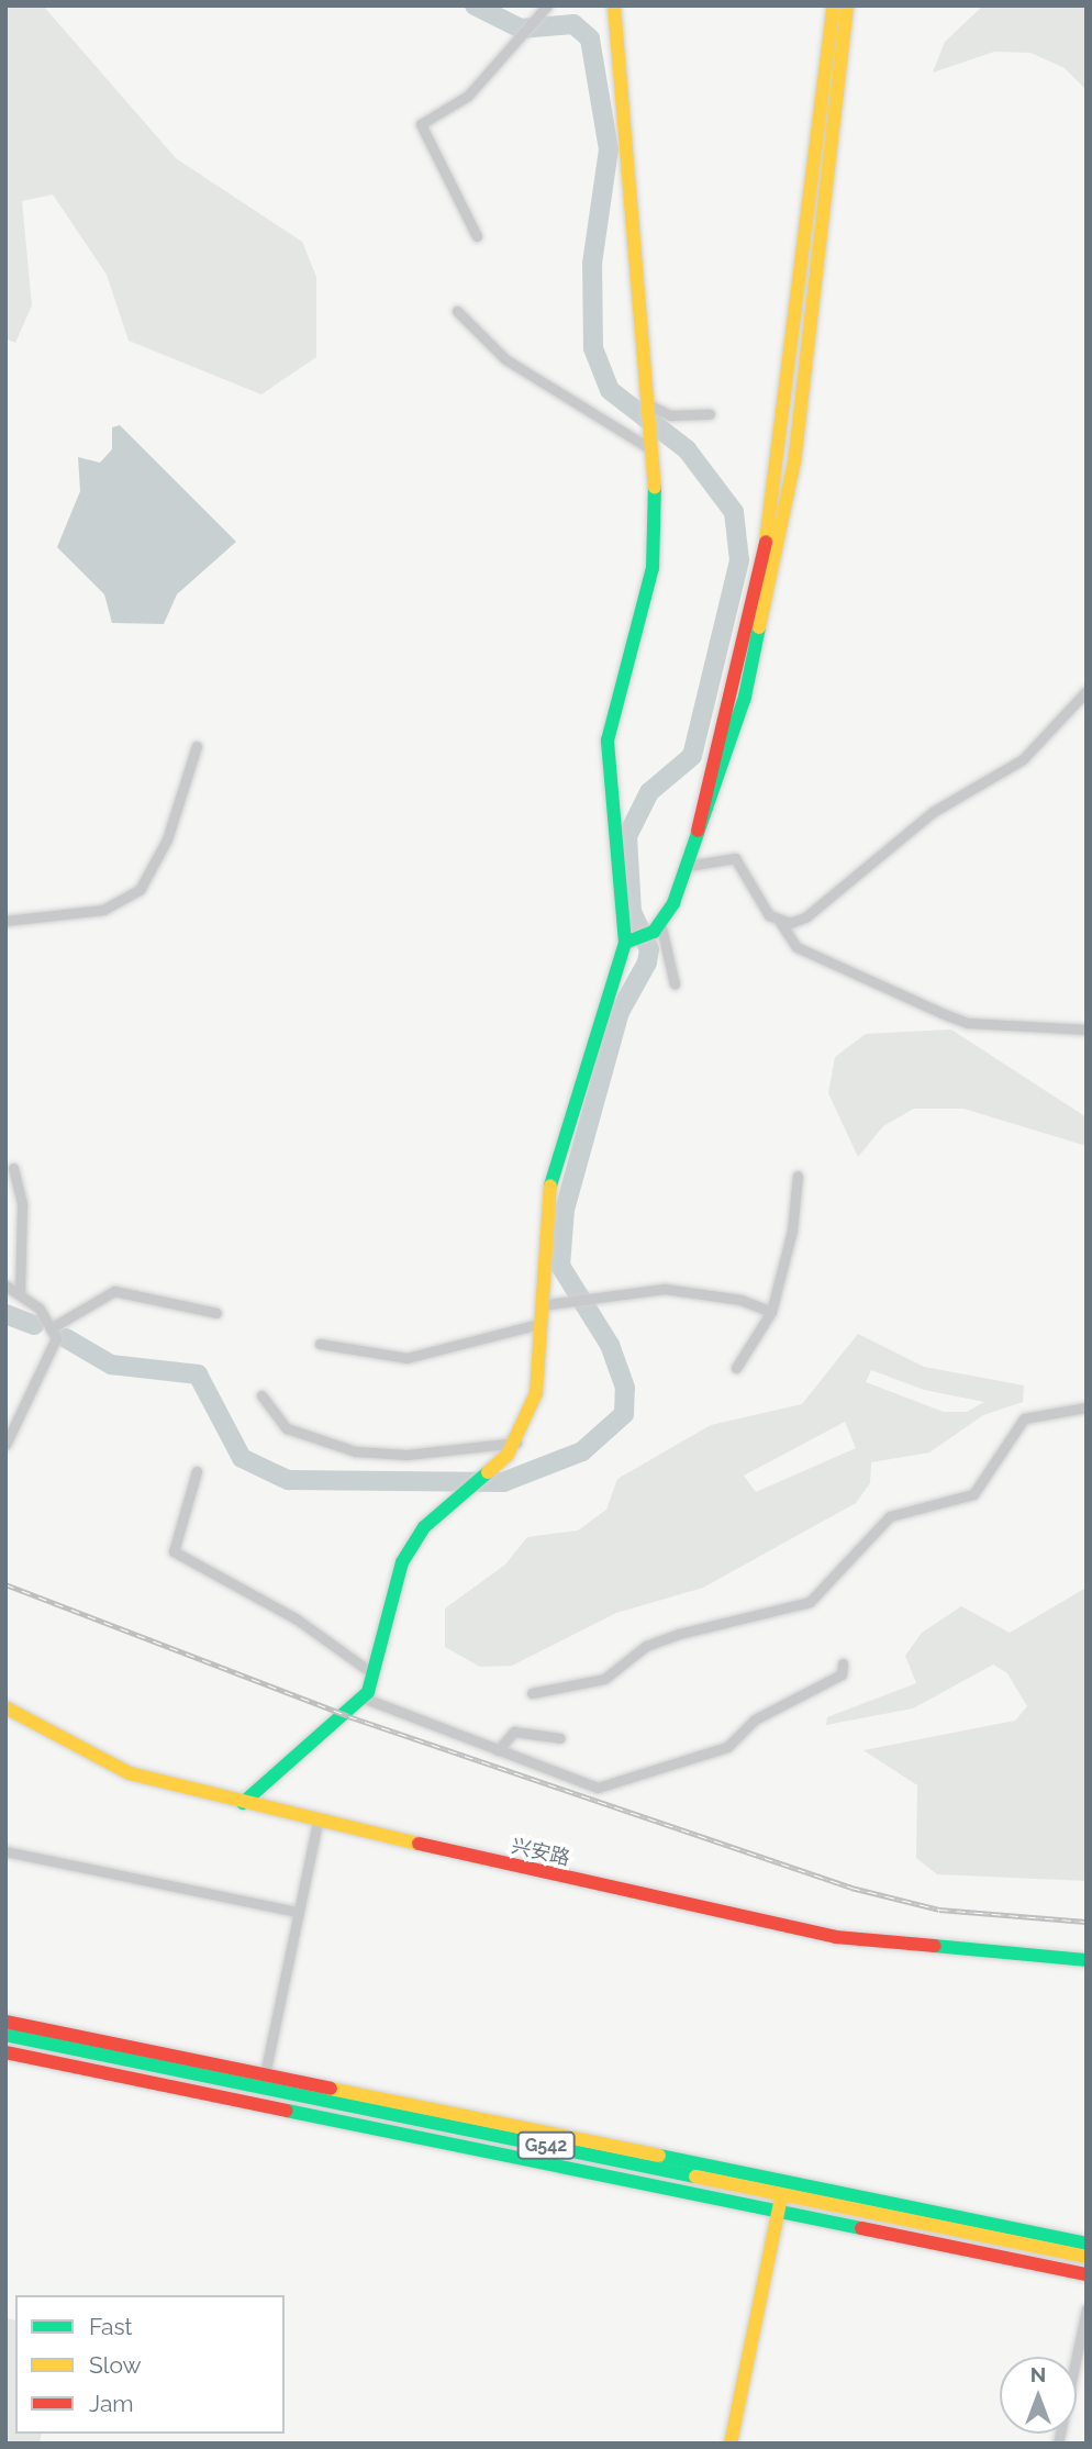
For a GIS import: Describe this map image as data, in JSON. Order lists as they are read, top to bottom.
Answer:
{
  "streets": {
    "main road": ["兴安路", "G542"]
  },
  "legend": ["Fast", "Slow", "Jam"],
  "north": "top"
}
